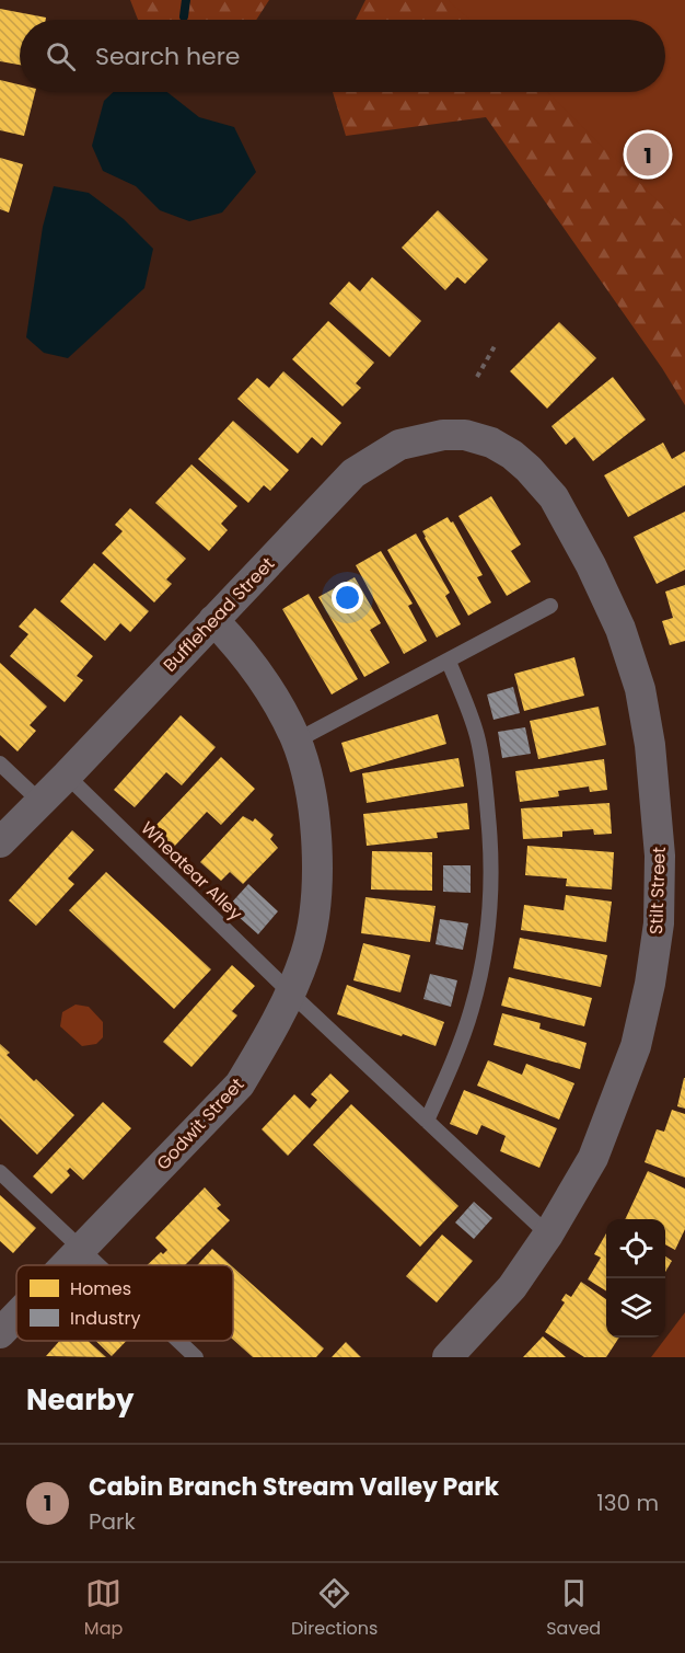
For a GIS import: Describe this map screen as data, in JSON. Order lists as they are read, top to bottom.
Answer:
{
  "streets": {
    "street": ["Bufflehead Street", "Stilt Street", "Godwit Street"],
    "lane": ["Wheatear Alley"]
  },
  "crossings": [
    ["Bufflehead Street", "Wheatear Alley"],
    ["Bufflehead Street", "Stilt Street"],
    ["Bufflehead Street", "Godwit Street"],
    ["Wheatear Alley", "Stilt Street"],
    ["Wheatear Alley", "Godwit Street"]
  ],
  "legend": ["Homes", "Industry"],
  "page": {
    "search": "Search here",
    "pins": "1",
    "heading": "Nearby",
    "list": [
      {
        "mark": "1",
        "name": "Cabin Branch Stream Valley Park",
        "note": "Park",
        "value": "130 m"
      }
    ],
    "nav": ["Map", "Directions", "Saved"]
  }
}
